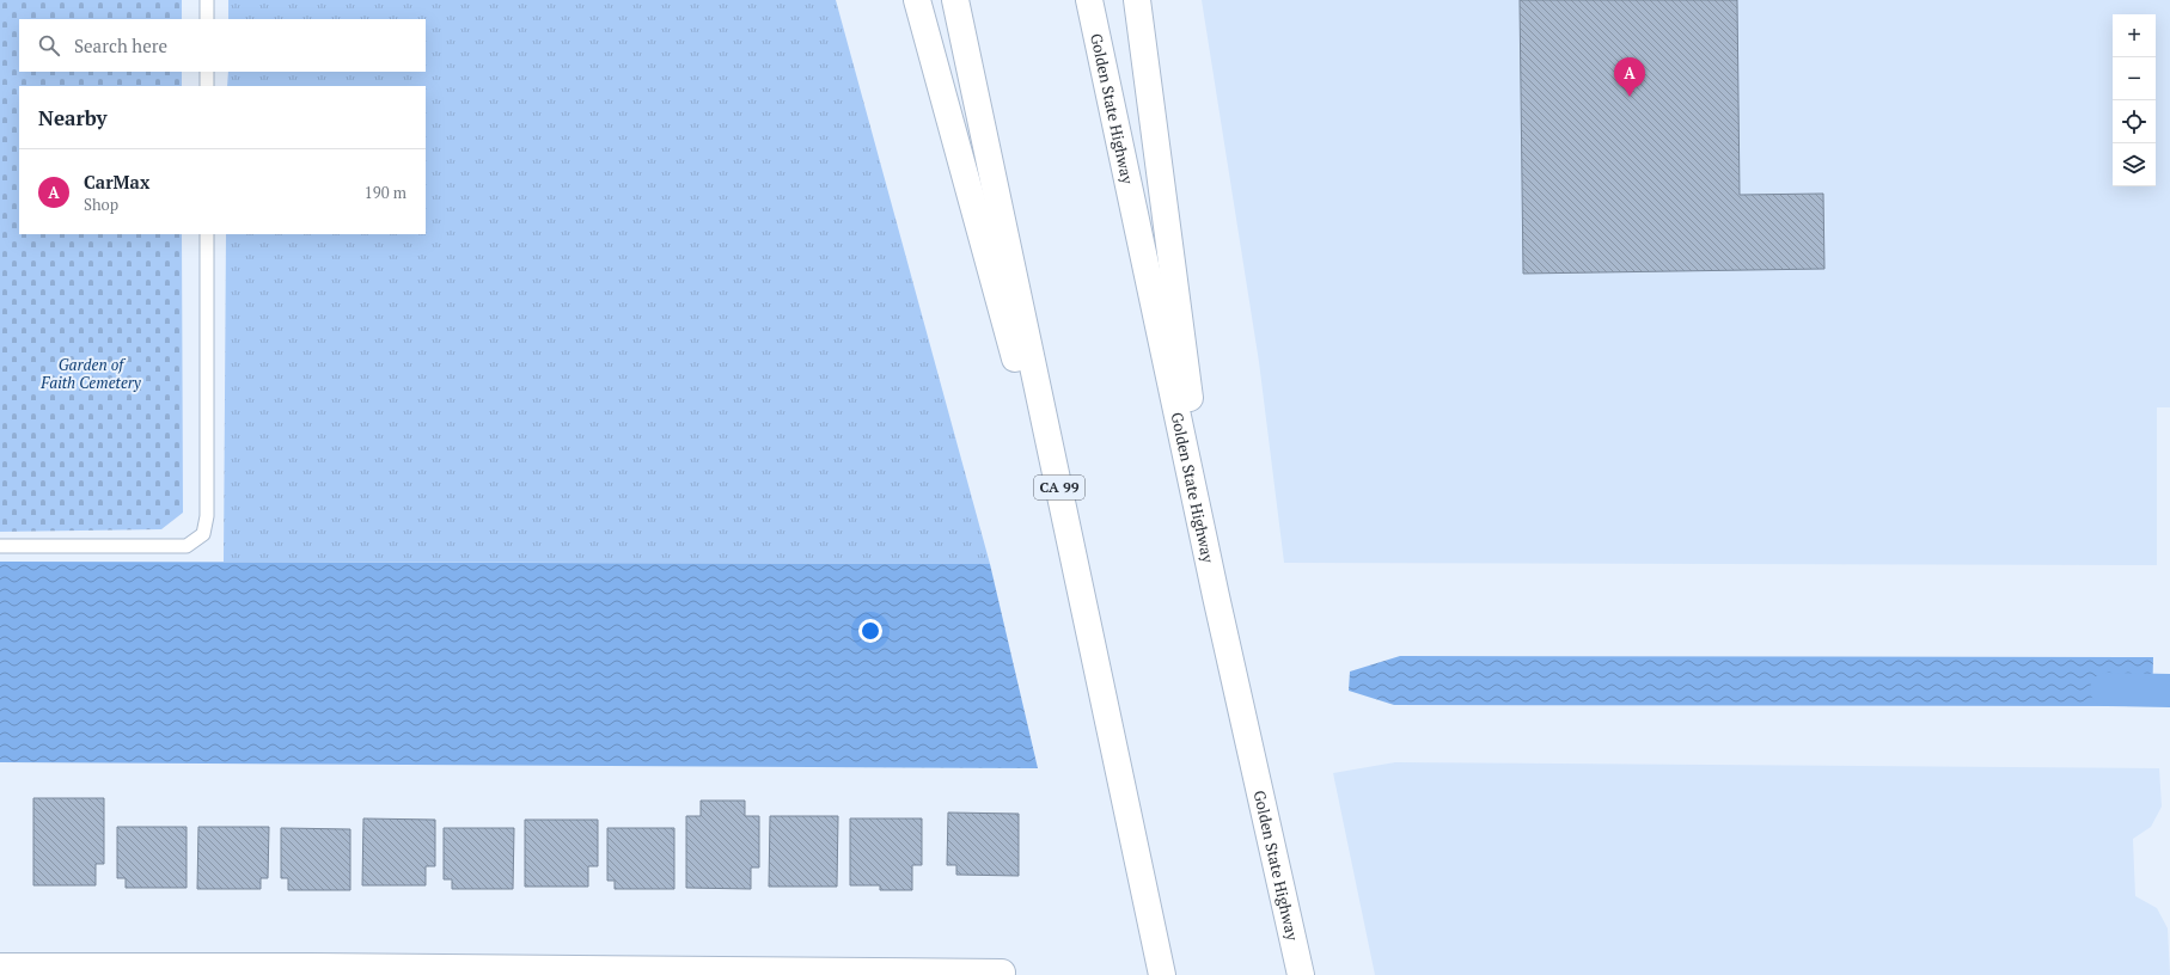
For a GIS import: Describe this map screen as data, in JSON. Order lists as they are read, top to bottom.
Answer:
{
  "streets": {
    "main road": ["Golden State Highway", "CA 99"]
  },
  "parks": ["Garden of Faith Cemetery"],
  "page": {
    "map_buttons": ["+", "−"],
    "search": "Search here",
    "pins": "A",
    "heading": "Nearby",
    "list": [
      {
        "mark": "A",
        "name": "CarMax",
        "note": "Shop",
        "value": "190 m"
      }
    ]
  }
}
